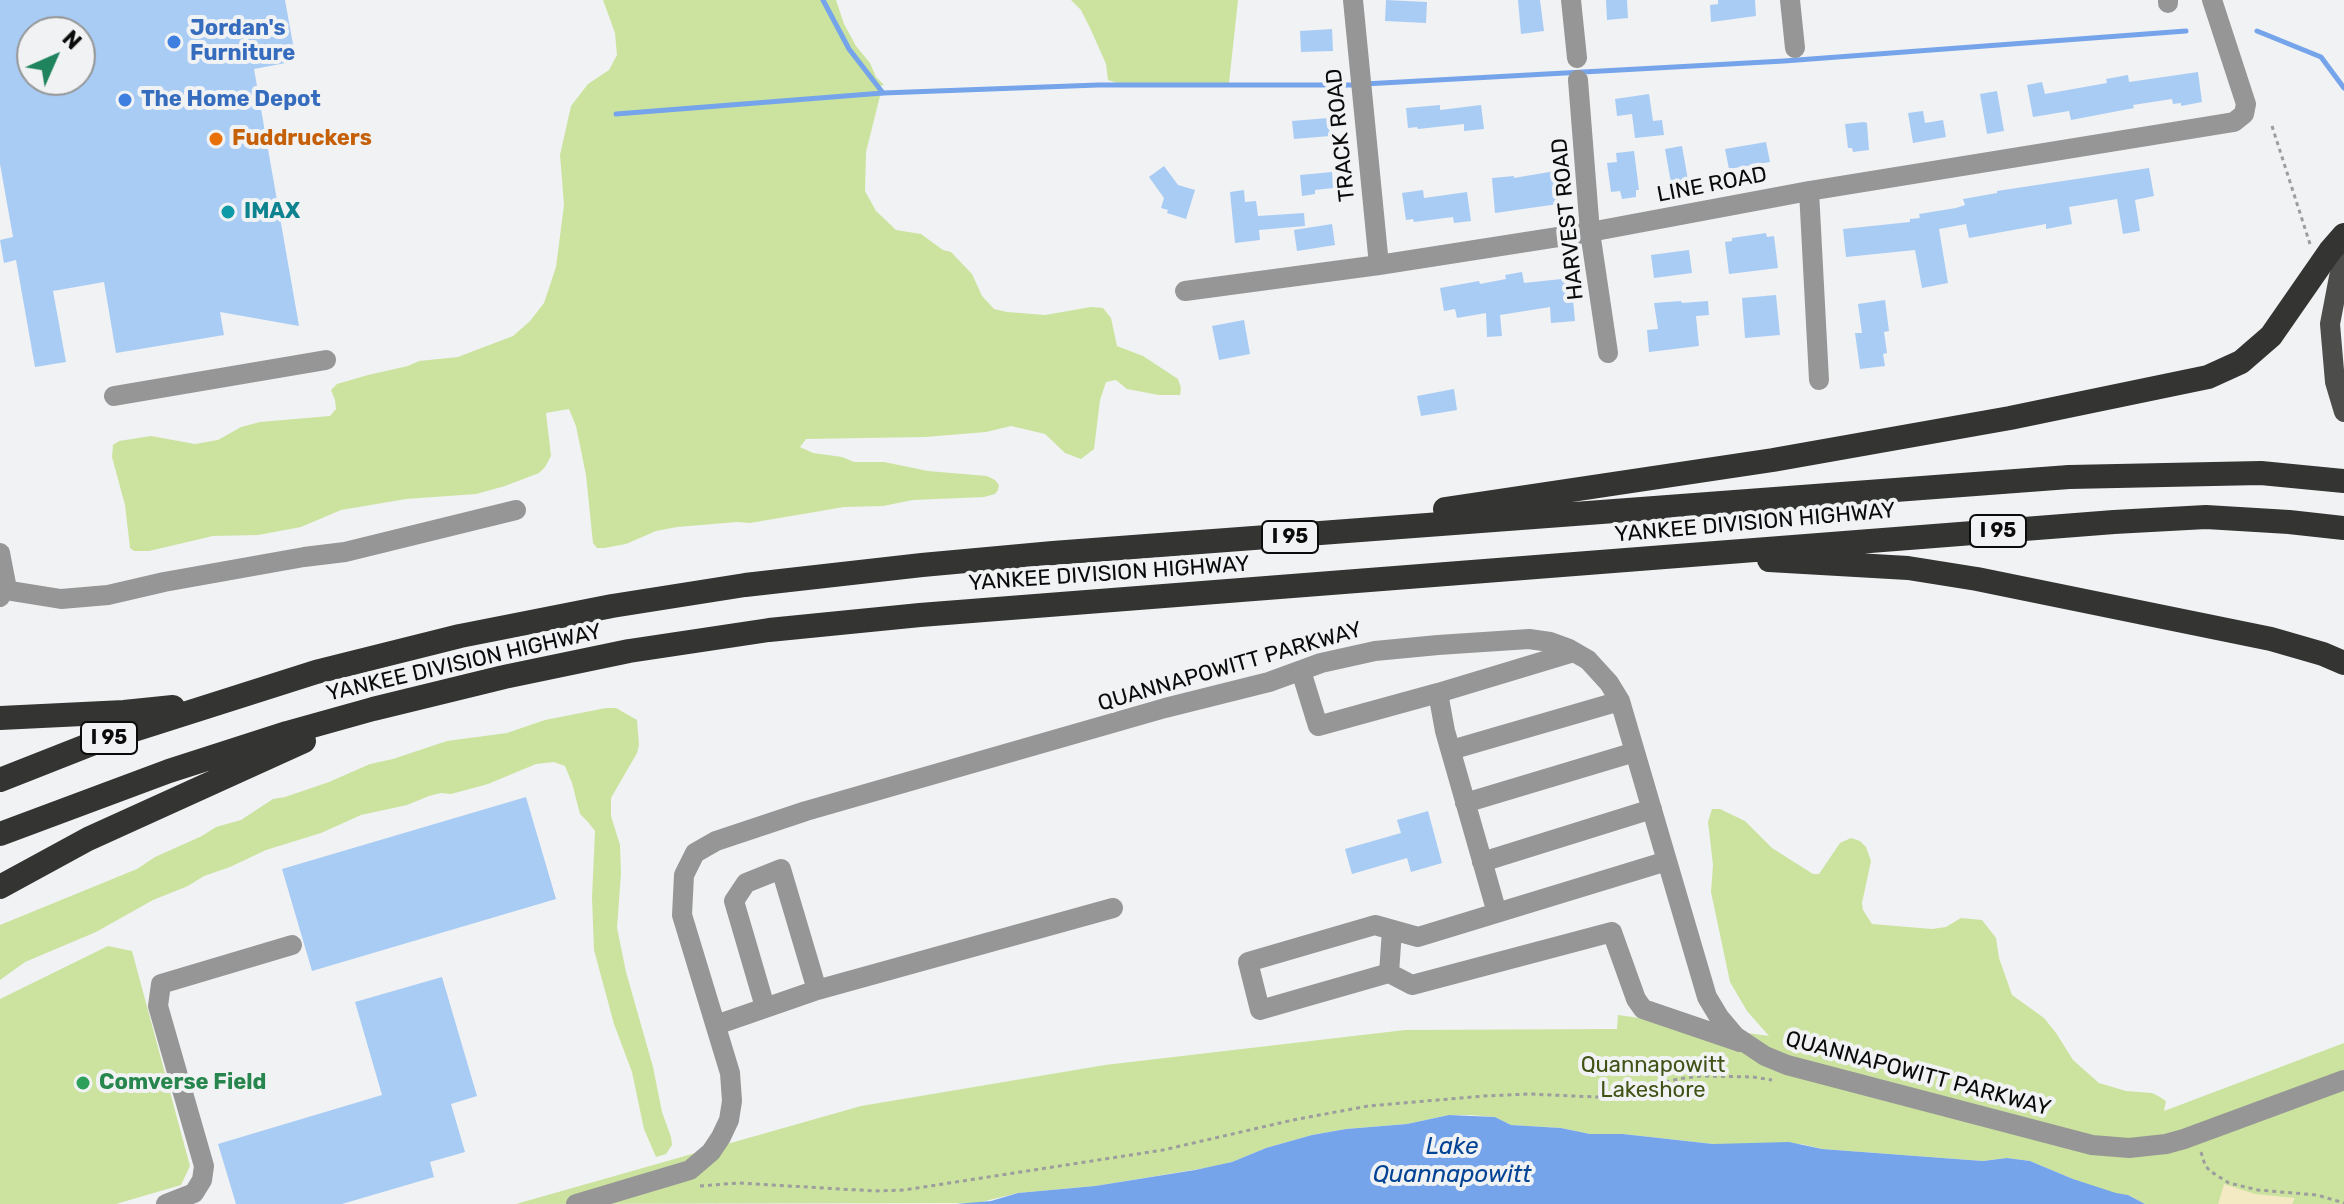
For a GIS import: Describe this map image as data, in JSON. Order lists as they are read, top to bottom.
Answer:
{
  "streets": {
    "highway": ["YANKEE DIVISION HIGHWAY", "I 95"],
    "street": [
      "TRACK ROAD",
      "LINE ROAD",
      "HARVEST ROAD",
      "QUANNAPOWITT PARKWAY"
    ]
  },
  "crossings": [
    ["TRACK ROAD", "LINE ROAD"],
    ["LINE ROAD", "HARVEST ROAD"]
  ],
  "water": ["Lake Quannapowitt"],
  "parks": ["Quannapowitt Lakeshore"],
  "places": [
    "Jordan's Furniture",
    "The Home Depot",
    "Fuddruckers",
    "IMAX",
    "Comverse Field"
  ],
  "north": "top right"
}
